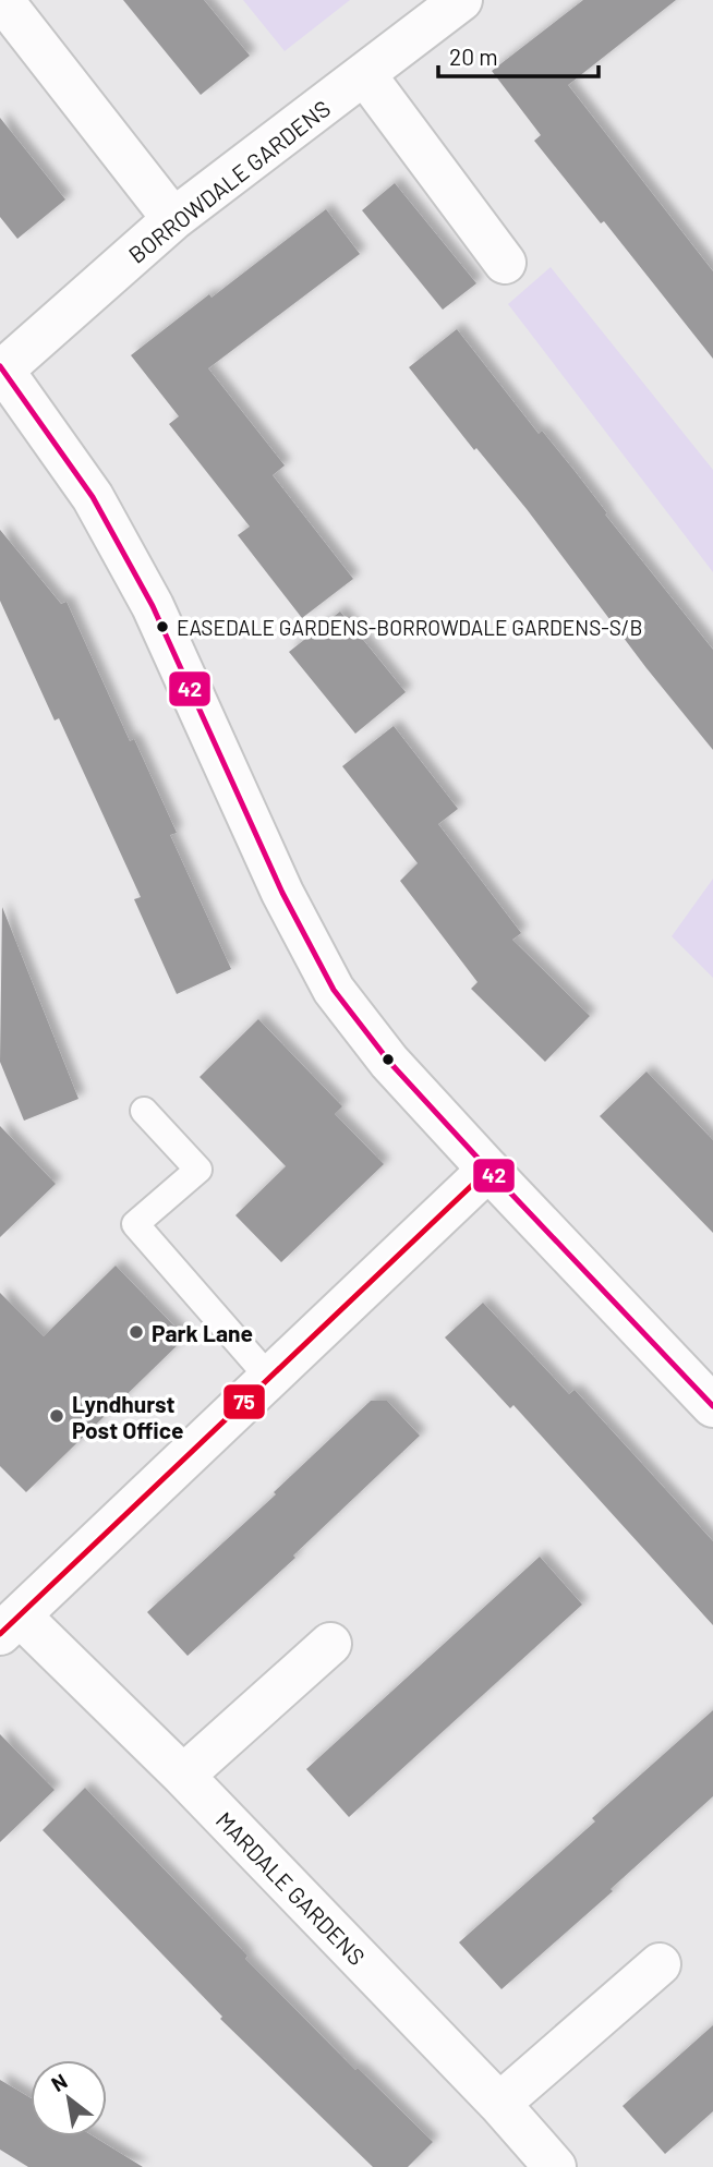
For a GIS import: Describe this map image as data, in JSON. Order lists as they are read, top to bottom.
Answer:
{
  "streets": {
    "street": ["BORROWDALE GARDENS", "MARDALE GARDENS"]
  },
  "places": ["EASEDALE GARDENS-BORROWDALE GARDENS-S/B", "Park Lane", "Lyndhurst Post Office"],
  "lines": ["transit line 42", "transit line 75"],
  "scale_bar": "20 m",
  "north": "top left"
}
